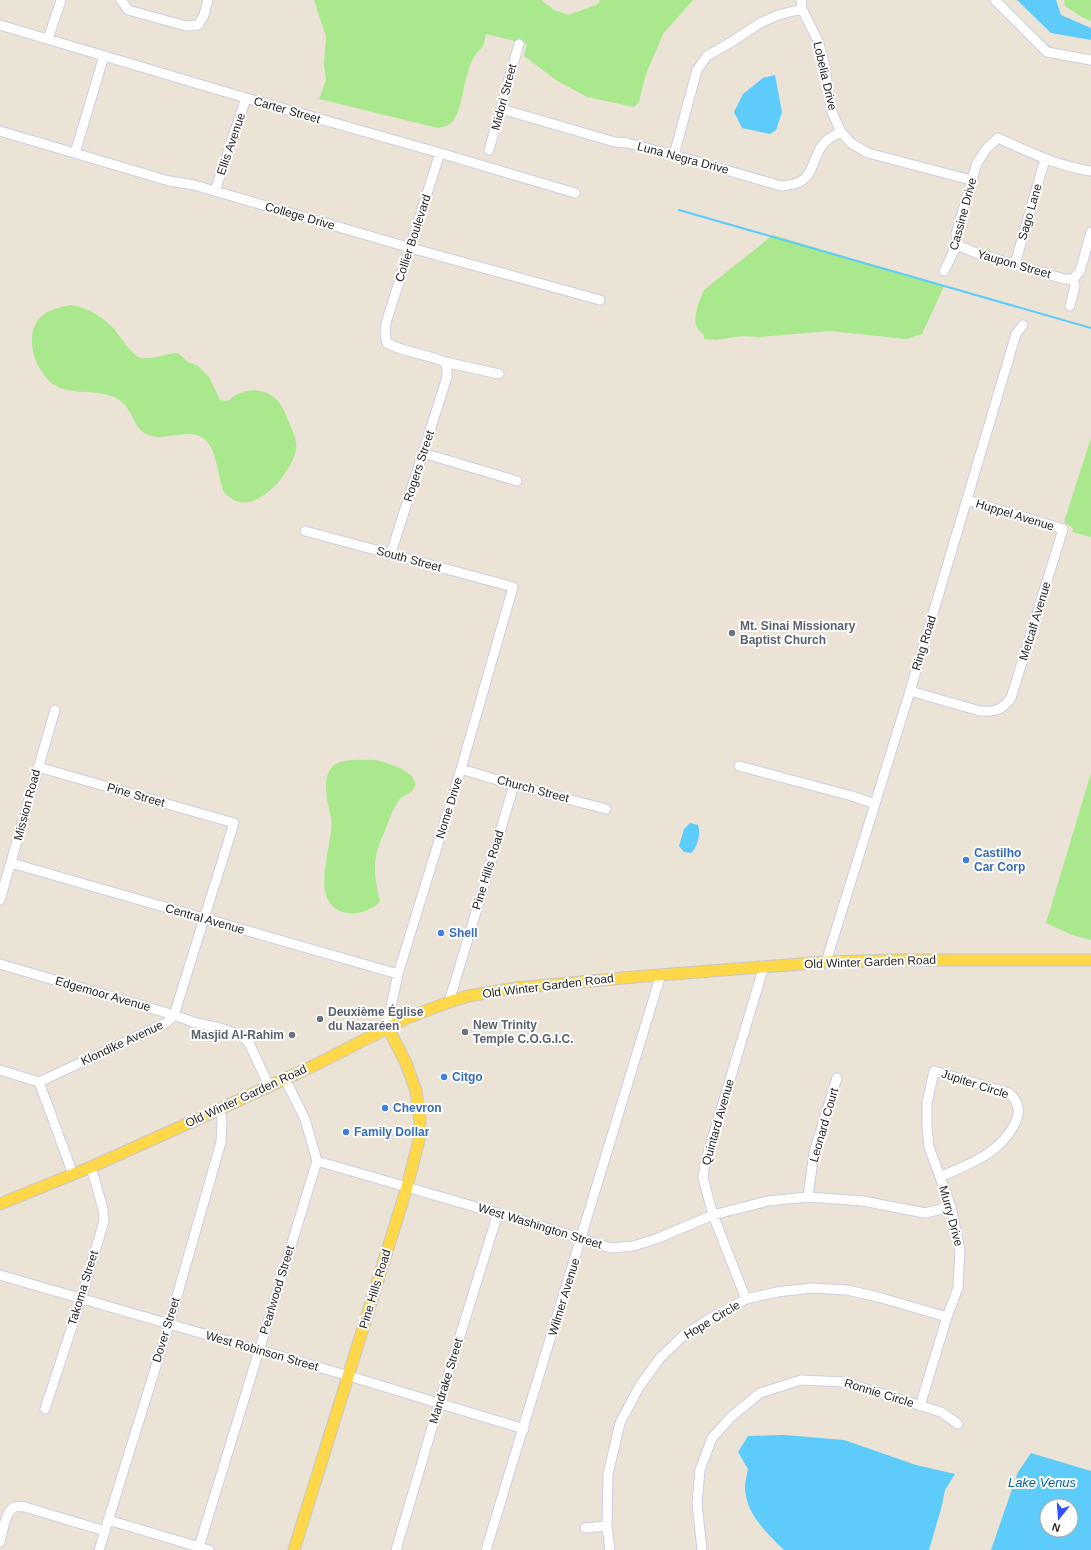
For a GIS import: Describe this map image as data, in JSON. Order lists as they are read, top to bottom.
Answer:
{
  "streets": {
    "main road": ["Pine Hills Road", "Old Winter Garden Road"],
    "street": [
      "Lobelia Drive",
      "Midori Street",
      "Carter Street",
      "Ellis Avenue",
      "Luna Negra Drive",
      "Sago Lane",
      "Cassine Drive",
      "College Drive",
      "Collier Boulevard",
      "Yaupon Street",
      "Rogers Street",
      "Huppel Avenue",
      "South Street",
      "Metcalf Avenue",
      "Ring Road",
      "Church Street",
      "Pine Street",
      "Mission Road",
      "Nome Drive",
      "Central Avenue",
      "Edgemoor Avenue",
      "Klondike Avenue",
      "Jupiter Circle",
      "Quintard Avenue",
      "Leonard Court",
      "Murry Drive",
      "West Washington Street",
      "Takoma Street",
      "Pearlwood Street",
      "Wilmer Avenue",
      "Hope Circle",
      "Dover Street",
      "West Robinson Street",
      "Mandrake Street",
      "Ronnie Circle"
    ]
  },
  "crossings": [
    ["Lobelia Drive", "Luna Negra Drive"],
    ["Lobelia Drive", "Cassine Drive"],
    ["Midori Street", "Luna Negra Drive"],
    ["Carter Street", "Ellis Avenue"],
    ["Carter Street", "Collier Boulevard"],
    ["Ellis Avenue", "College Drive"],
    ["Sago Lane", "Cassine Drive"],
    ["Sago Lane", "Yaupon Street"],
    ["Cassine Drive", "Yaupon Street"],
    ["College Drive", "Collier Boulevard"],
    ["Collier Boulevard", "Rogers Street"],
    ["Rogers Street", "South Street"],
    ["Huppel Avenue", "Metcalf Avenue"],
    ["Huppel Avenue", "Ring Road"],
    ["South Street", "Nome Drive"],
    ["Metcalf Avenue", "Ring Road"],
    ["Ring Road", "Old Winter Garden Road"],
    ["Church Street", "Nome Drive"],
    ["Church Street", "Pine Hills Road"],
    ["Pine Street", "Mission Road"],
    ["Pine Street", "Klondike Avenue"],
    ["Mission Road", "Central Avenue"],
    ["Nome Drive", "Pine Hills Road"],
    ["Nome Drive", "Central Avenue"],
    ["Nome Drive", "Old Winter Garden Road"],
    ["Pine Hills Road", "Old Winter Garden Road"],
    ["Pine Hills Road", "West Washington Street"],
    ["Pine Hills Road", "West Robinson Street"],
    ["Central Avenue", "Klondike Avenue"],
    ["Old Winter Garden Road", "Edgemoor Avenue"],
    ["Old Winter Garden Road", "Quintard Avenue"],
    ["Old Winter Garden Road", "Takoma Street"],
    ["Old Winter Garden Road", "Wilmer Avenue"],
    ["Old Winter Garden Road", "Dover Street"],
    ["Edgemoor Avenue", "Klondike Avenue"],
    ["Jupiter Circle", "Murry Drive"],
    ["Quintard Avenue", "West Washington Street"],
    ["Quintard Avenue", "Hope Circle"],
    ["Leonard Court", "West Washington Street"],
    ["Murry Drive", "West Washington Street"],
    ["Murry Drive", "Hope Circle"],
    ["Murry Drive", "Ronnie Circle"],
    ["West Washington Street", "Pearlwood Street"],
    ["West Washington Street", "Wilmer Avenue"],
    ["West Washington Street", "Mandrake Street"],
    ["Takoma Street", "West Robinson Street"],
    ["Pearlwood Street", "West Robinson Street"],
    ["Wilmer Avenue", "West Robinson Street"],
    ["Dover Street", "West Robinson Street"],
    ["West Robinson Street", "Mandrake Street"]
  ],
  "water": ["Lake Venus"],
  "places": [
    "Mt. Sinai Missionary Baptist Church",
    "Castilho Car Corp",
    "Shell",
    "Deuxième Église du Nazaréen",
    "New Trinity Temple C.O.G.I.C.",
    "Masjid Al-Rahim",
    "Citgo",
    "Chevron",
    "Family Dollar"
  ],
  "north": "bottom"
}
